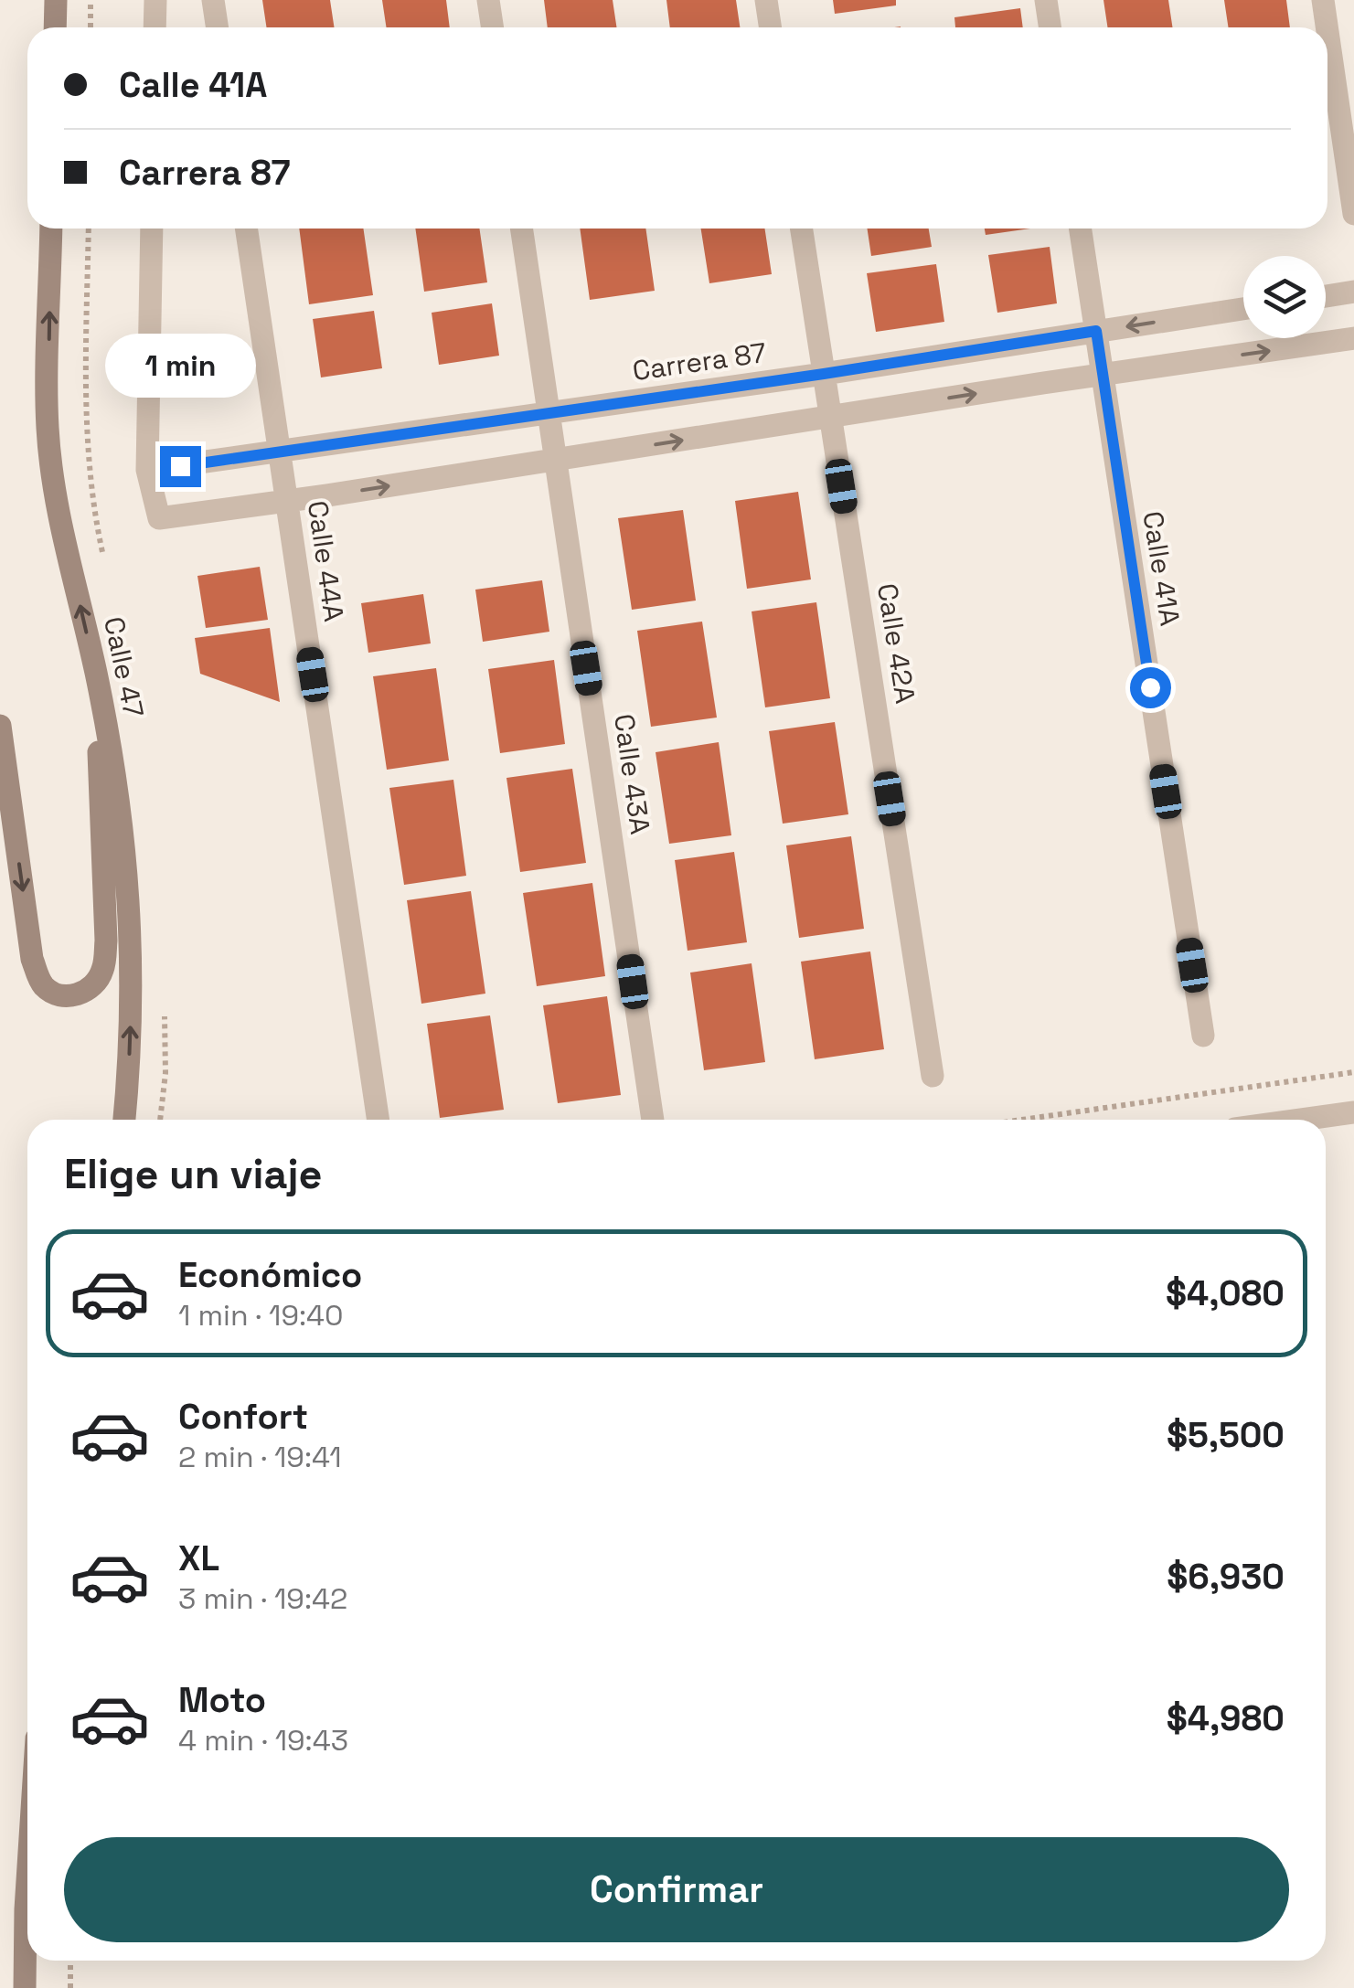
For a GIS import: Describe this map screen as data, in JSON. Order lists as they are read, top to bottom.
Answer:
{
  "streets": {
    "main road": ["Calle 47"],
    "street": [
      "Carrera 87",
      "Calle 44A",
      "Calle 41A",
      "Calle 42A",
      "Calle 43A"
    ]
  },
  "crossings": [
    ["Carrera 87", "Calle 44A"],
    ["Carrera 87", "Calle 41A"],
    ["Carrera 87", "Calle 42A"],
    ["Carrera 87", "Calle 43A"]
  ],
  "one_way": ["Calle 47"],
  "page": {
    "banner": ["Calle 41A", "Carrera 87"],
    "bubble": "1 min",
    "heading": "Elige un viaje",
    "list": [
      {
        "name": "Económico",
        "note": "1 min · 19:40",
        "value": "$4,080"
      },
      {
        "name": "Confort",
        "note": "2 min · 19:41",
        "value": "$5,500"
      },
      {
        "name": "XL",
        "note": "3 min · 19:42",
        "value": "$6,930"
      },
      {
        "name": "Moto",
        "note": "4 min · 19:43",
        "value": "$4,980"
      }
    ],
    "buttons": "Confirmar"
  }
}
